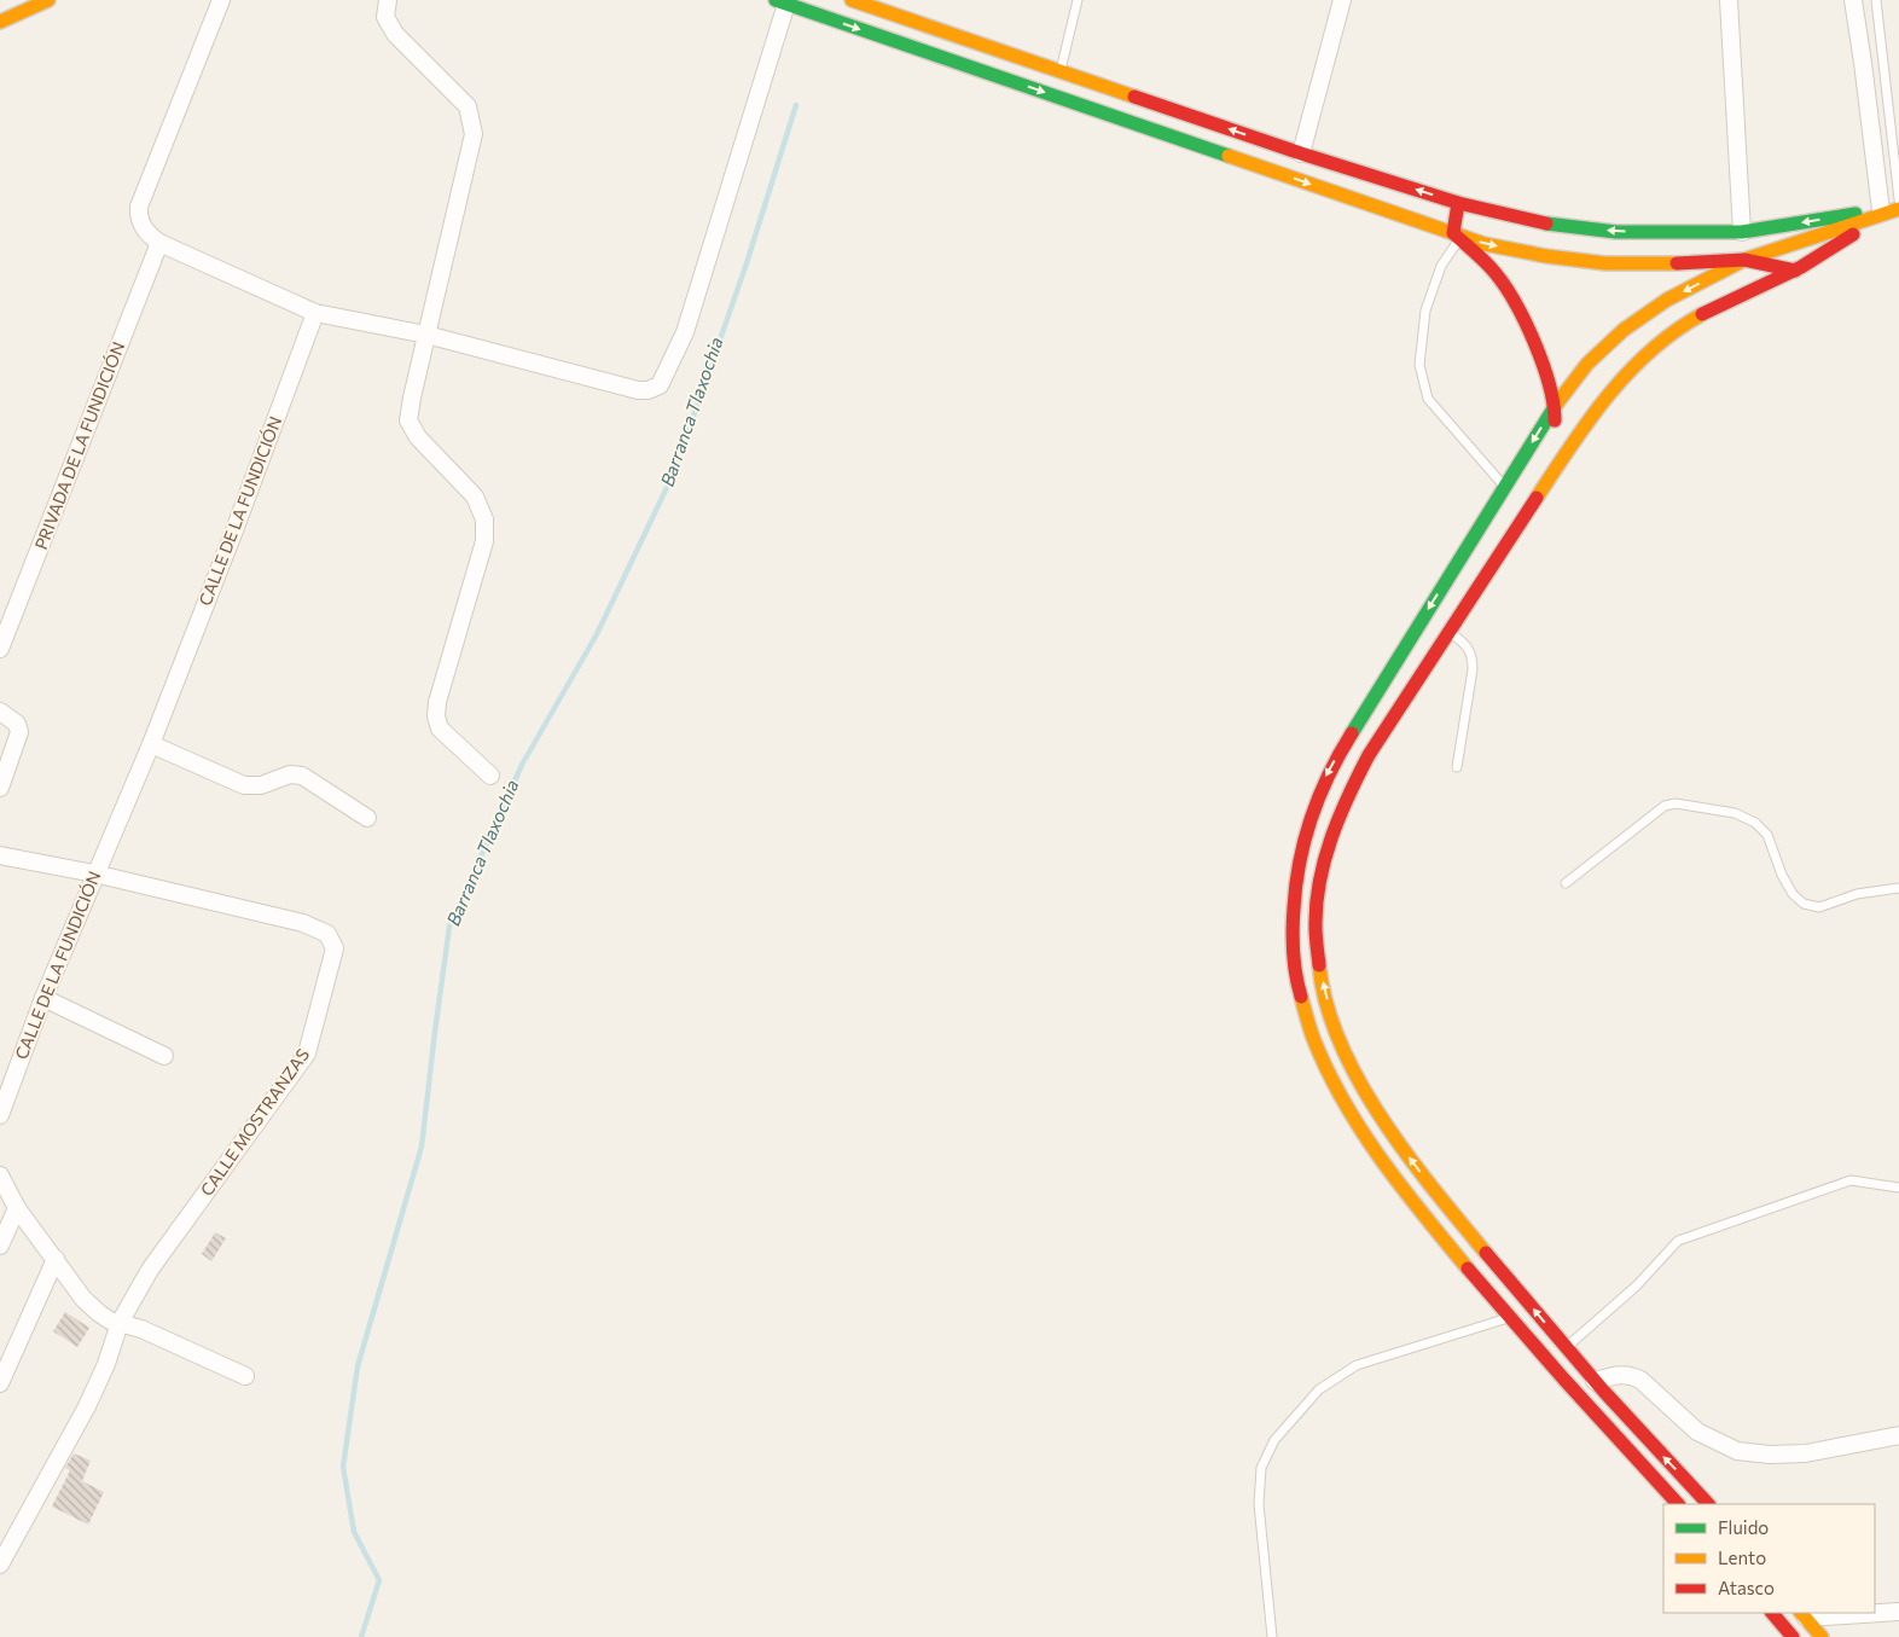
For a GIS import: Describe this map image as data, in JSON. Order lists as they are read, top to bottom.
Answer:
{
  "streets": {
    "street": ["PRIVADA DE LA FUNDICIÓN", "CALLE DE LA FUNDICIÓN", "CALLE MOSTRANZAS"]
  },
  "crossings": [
    ["CALLE DE LA FUNDICIÓN", "CALLE MOSTRANZAS"]
  ],
  "water": ["Barranca Tlaxochia"],
  "legend": ["Fluido", "Lento", "Atasco"]
}
